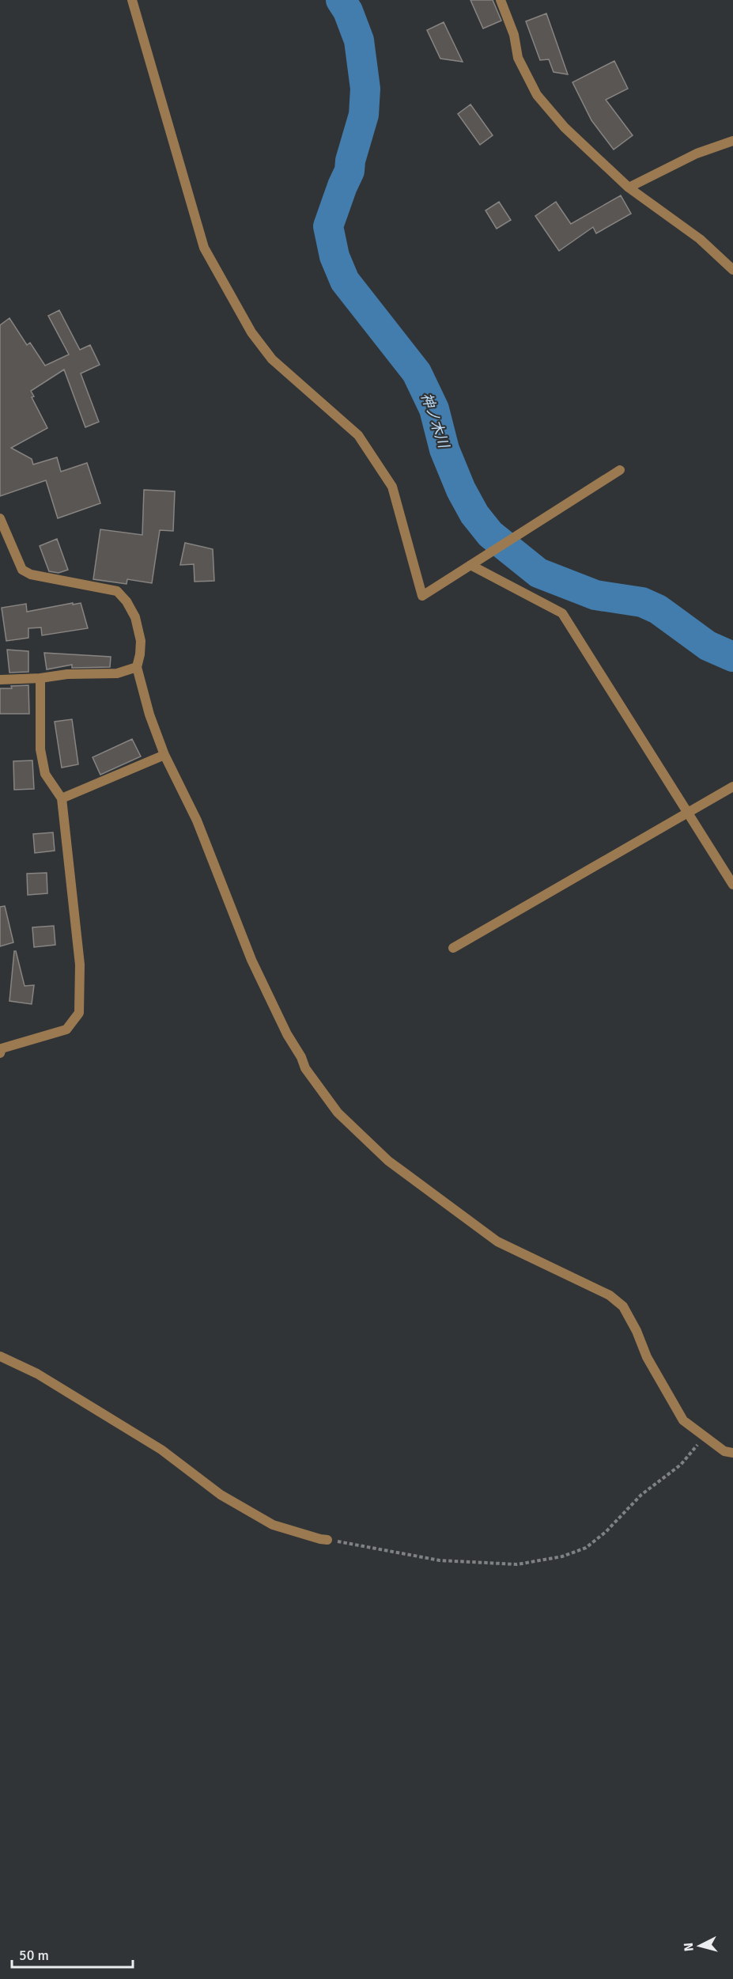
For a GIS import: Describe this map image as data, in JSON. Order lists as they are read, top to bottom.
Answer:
{
  "water": ["神ノ木川"],
  "scale_bar": "50 m",
  "north": "left"
}
